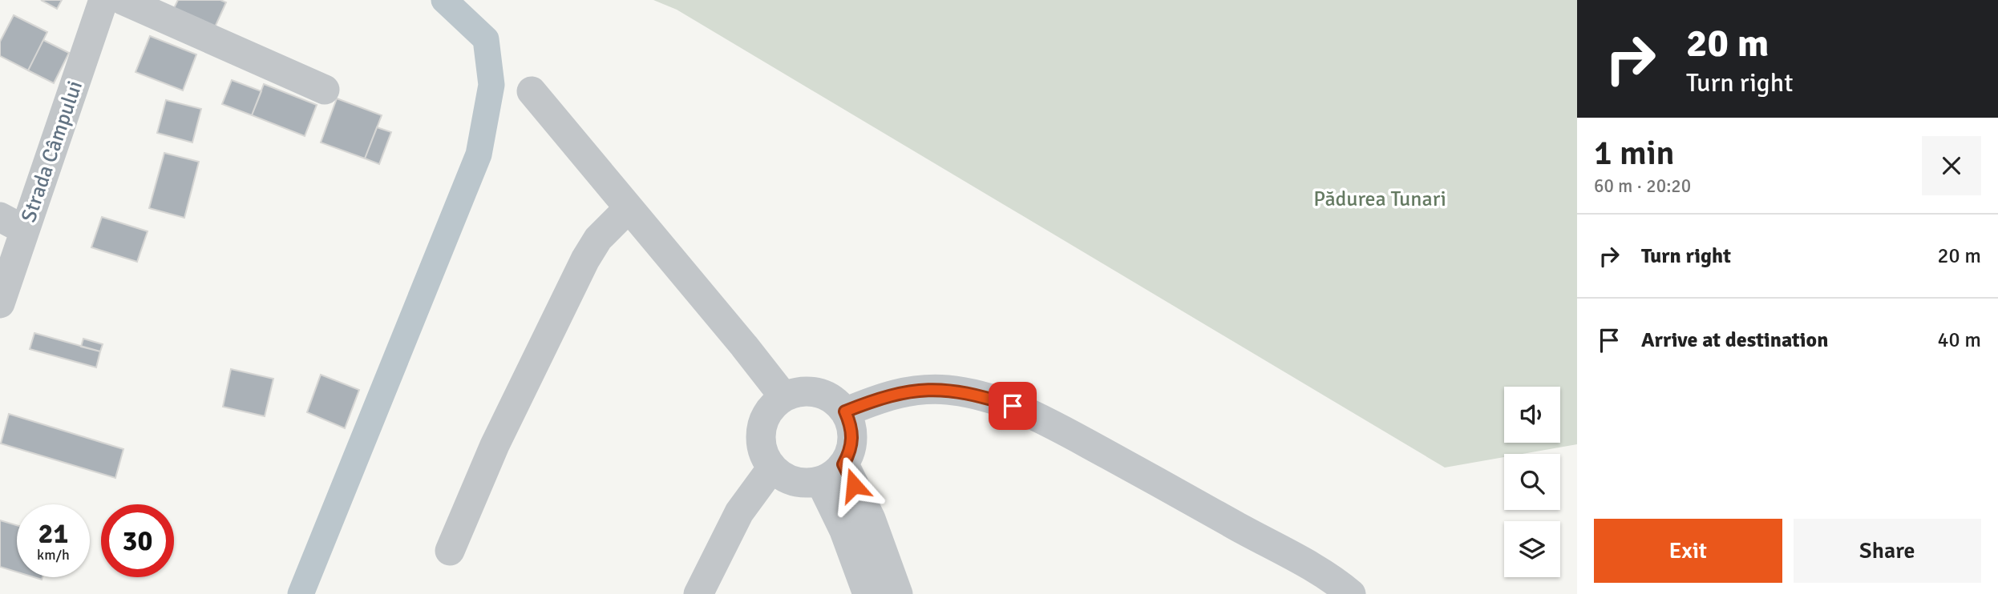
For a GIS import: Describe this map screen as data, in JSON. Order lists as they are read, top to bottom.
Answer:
{
  "streets": {
    "street": ["Strada Câmpului"]
  },
  "parks": ["Pădurea Tunari"],
  "page": {
    "turn": ["20 m", "Turn right"],
    "heading": ["1 min", "60 m · 20:20"],
    "list": [
      {
        "name": "Turn right",
        "value": "20 m"
      },
      {
        "name": "Arrive at destination",
        "value": "40 m"
      }
    ],
    "speed": "21 km/h",
    "limit": "30",
    "buttons": ["Exit", "Share"]
  }
}
